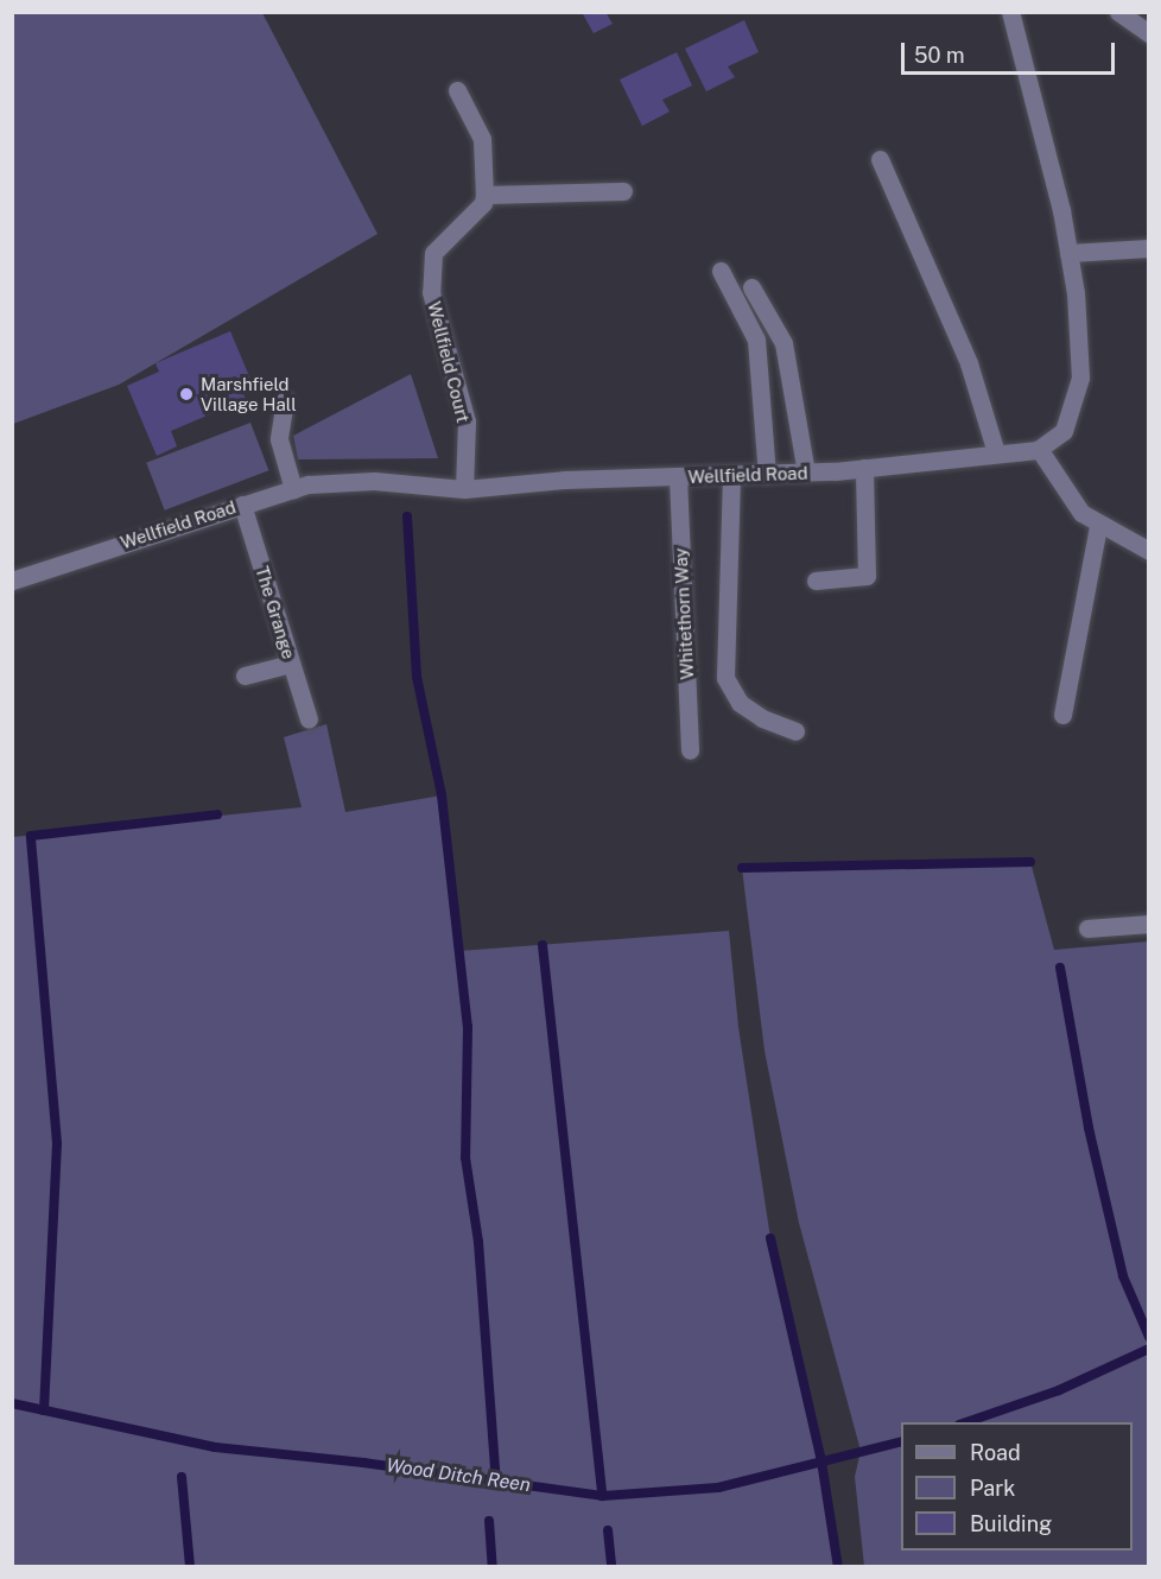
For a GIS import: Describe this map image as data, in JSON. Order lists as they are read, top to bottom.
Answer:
{
  "streets": {
    "street": [
      "Wellfield Court",
      "Wellfield Road",
      "The Grange",
      "Whitethorn Way"
    ]
  },
  "crossings": [
    ["Wellfield Court", "Wellfield Road"],
    ["Wellfield Road", "The Grange"],
    ["Wellfield Road", "Whitethorn Way"]
  ],
  "water": ["Wood Ditch Reen"],
  "places": ["Marshfield Village Hall"],
  "legend": ["Road", "Park", "Building"],
  "scale_bar": "50 m"
}
